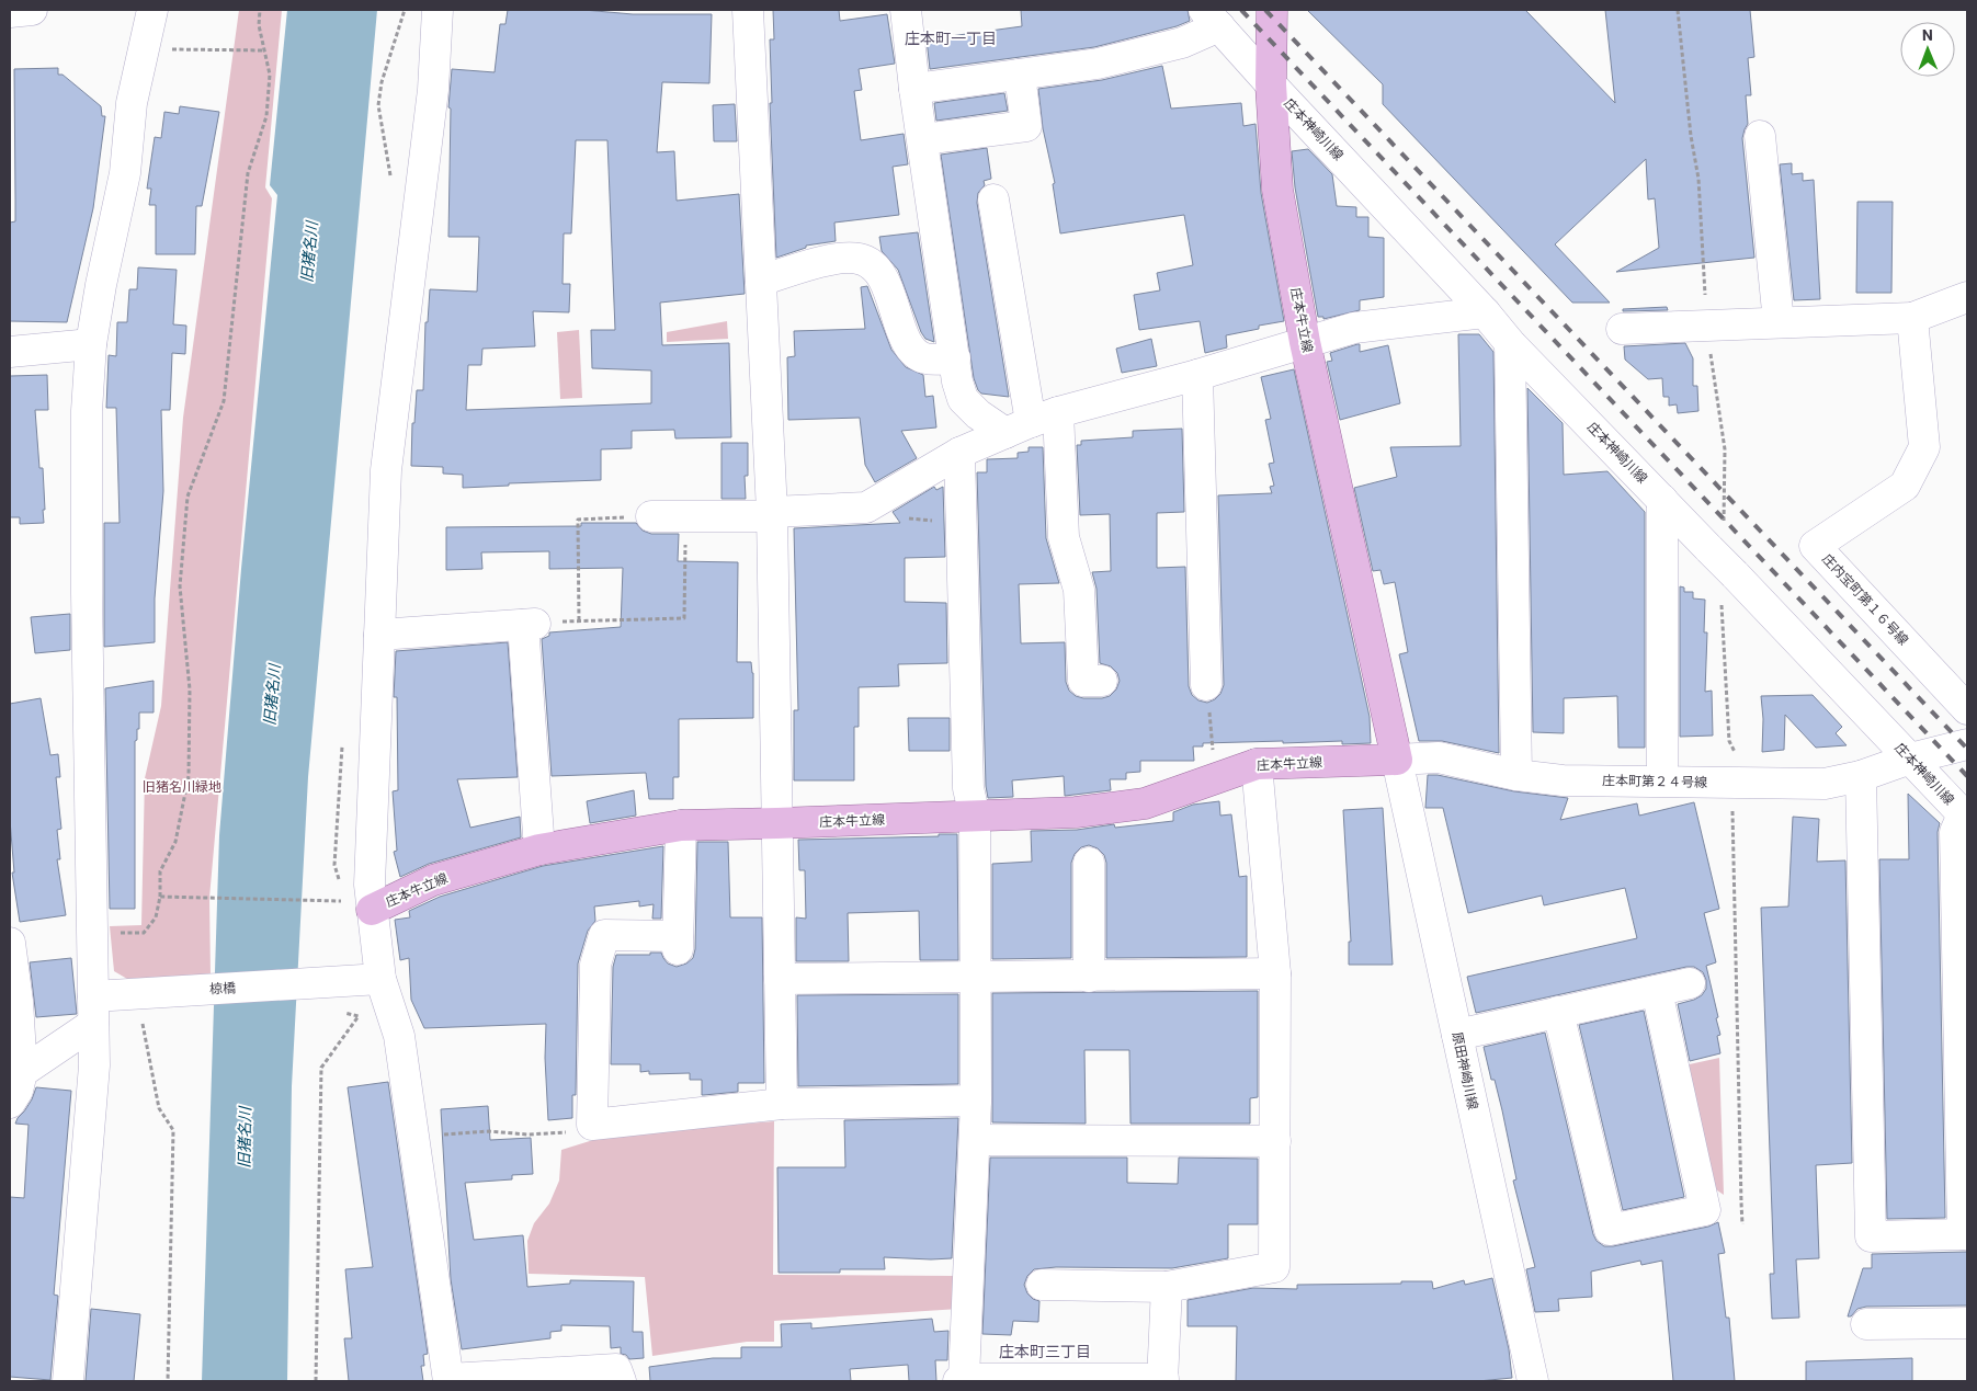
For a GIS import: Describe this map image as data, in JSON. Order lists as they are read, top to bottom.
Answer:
{
  "streets": {
    "main road": ["庄本牛立線"],
    "street": [
      "庄本神崎川線",
      "庄内宝町第１６号線",
      "庄本町第２４号線",
      "椋橋",
      "原田神崎川線"
    ]
  },
  "crossings": [
    ["庄本神崎川線", "庄本牛立線"],
    ["庄本神崎川線", "庄本町第２４号線"],
    ["庄本牛立線", "庄本町第２４号線"],
    ["庄本牛立線", "原田神崎川線"],
    ["庄本町第２４号線", "原田神崎川線"]
  ],
  "districts": ["庄本町一丁目", "庄本町三丁目"],
  "water": ["旧猪名川"],
  "parks": ["旧猪名川緑地"],
  "north": "top"
}
